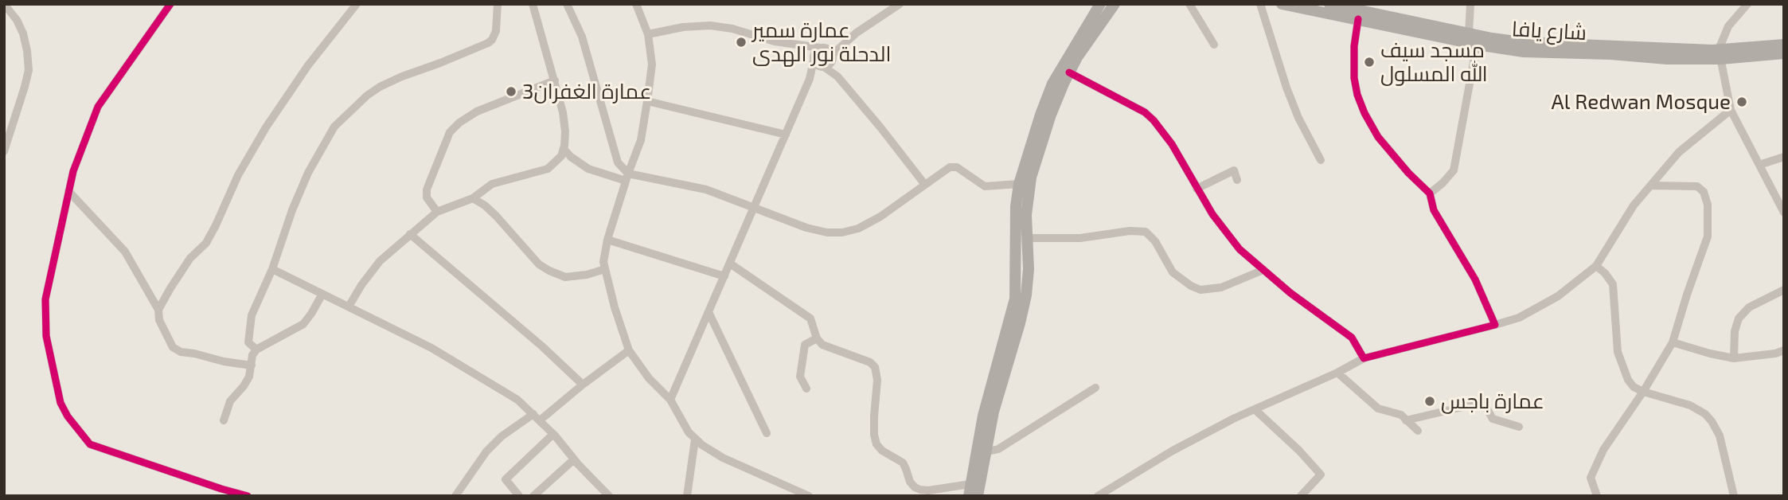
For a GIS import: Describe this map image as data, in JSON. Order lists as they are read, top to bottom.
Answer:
{
  "streets": {
    "main road": ["شارع يافا"]
  },
  "places": [
    "عمارة سمير الدحلة نور الهدى",
    "مسجد سيف الله المسلول",
    "عمارة الغفران3",
    "Al Redwan Mosque",
    "عمارة باجس"
  ]
}
